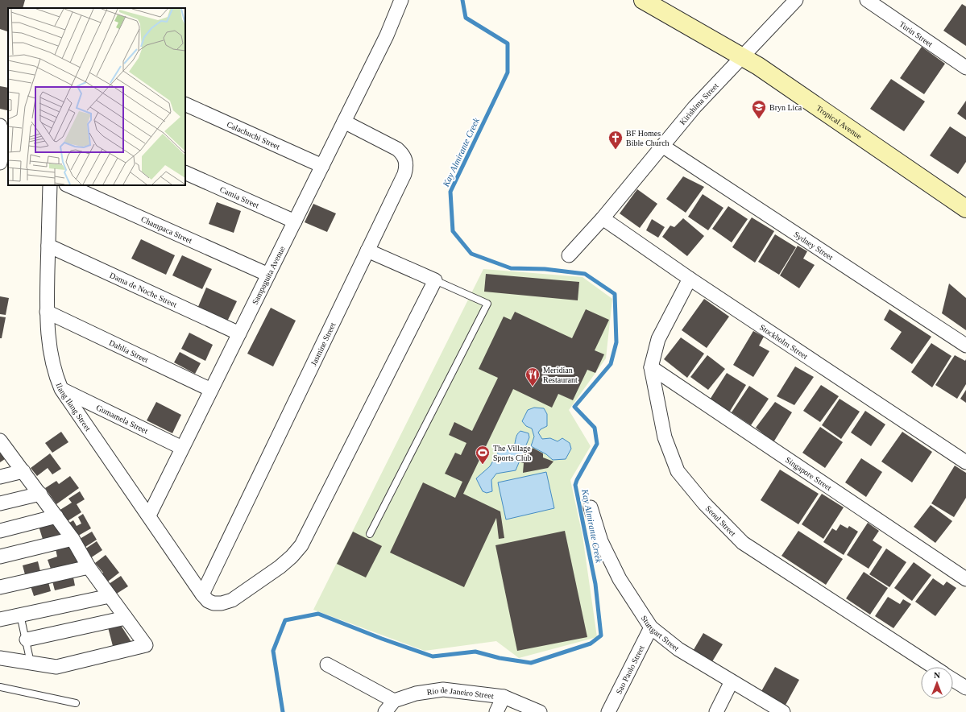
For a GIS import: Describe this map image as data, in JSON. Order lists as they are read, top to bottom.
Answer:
{
  "streets": {
    "street": [
      "Turin Street",
      "Kirishima Street",
      "Tropical Avenue",
      "Calachuchi Street",
      "Camia Street",
      "Champaca Street",
      "Sydney Street",
      "Sampaguita Avenue",
      "Dama de Noche Street",
      "Stockholm Street",
      "Jasmine Street",
      "Dahlia Street",
      "Ilang Ilang Street",
      "Gumamela Street",
      "Singapore Street",
      "Seoul Street",
      "Stuttgart Street",
      "Sao Paolo Street",
      "Rio de Janeiro Street"
    ]
  },
  "crossings": [
    ["Kirishima Street", "Tropical Avenue"],
    ["Kirishima Street", "Sydney Street"],
    ["Kirishima Street", "Stockholm Street"],
    ["Calachuchi Street", "Sampaguita Avenue"],
    ["Camia Street", "Sampaguita Avenue"],
    ["Champaca Street", "Sampaguita Avenue"],
    ["Sampaguita Avenue", "Dama de Noche Street"],
    ["Sampaguita Avenue", "Jasmine Street"],
    ["Sampaguita Avenue", "Dahlia Street"],
    ["Sampaguita Avenue", "Ilang Ilang Street"],
    ["Sampaguita Avenue", "Gumamela Street"],
    ["Dama de Noche Street", "Ilang Ilang Street"],
    ["Stockholm Street", "Seoul Street"],
    ["Jasmine Street", "Ilang Ilang Street"],
    ["Dahlia Street", "Ilang Ilang Street"],
    ["Ilang Ilang Street", "Gumamela Street"],
    ["Singapore Street", "Seoul Street"],
    ["Stuttgart Street", "Sao Paolo Street"]
  ],
  "water": ["Kay Almirante Creek"],
  "places": {
    "school or university": ["Bryn Lica"],
    "church": ["BF Homes Bible Church"],
    "restaurant": ["Meridian Restaurant"],
    "sports": ["The Village Sports Club"]
  },
  "north": "top"
}
